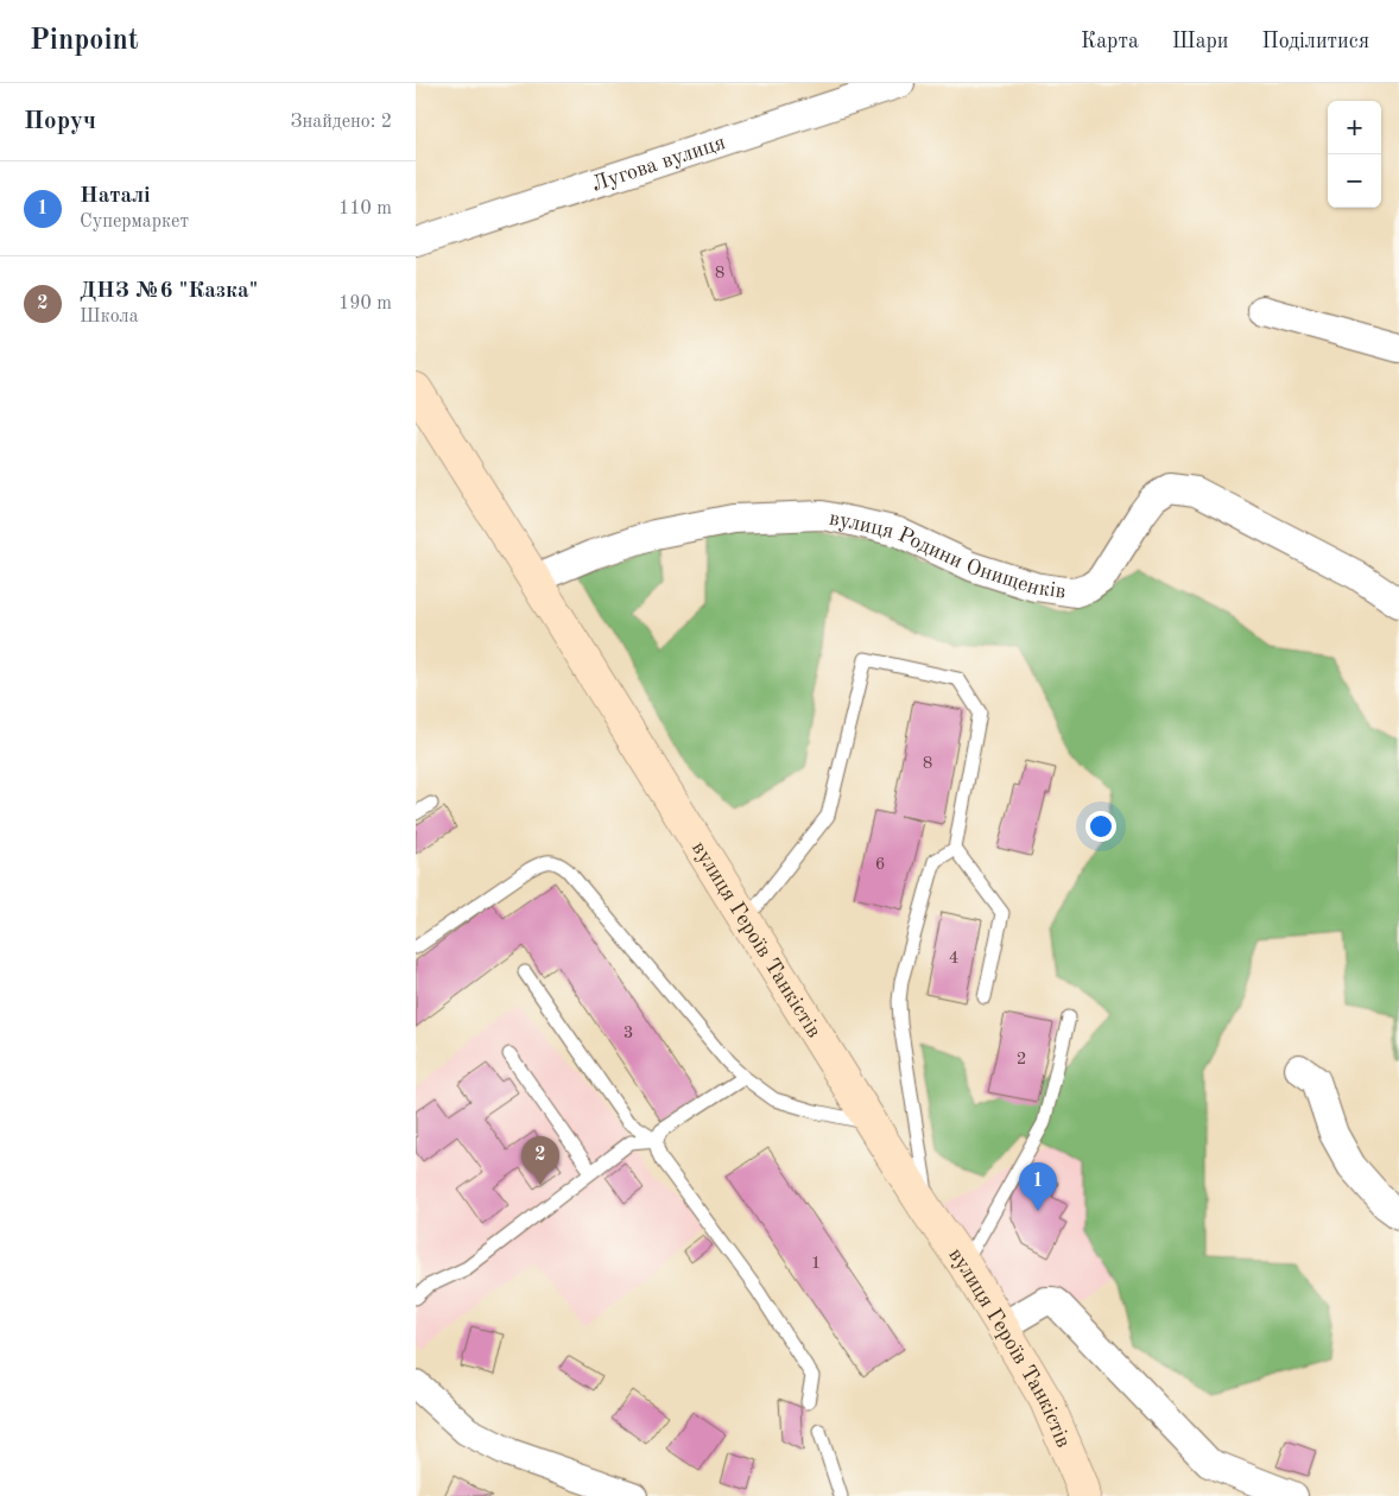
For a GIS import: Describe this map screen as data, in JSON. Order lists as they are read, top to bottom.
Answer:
{
  "streets": {
    "main road": ["вулиця Героїв Танкістів"],
    "street": ["Лугова вулиця", "вулиця Родини Онищенків"]
  },
  "crossings": [
    ["вулиця Родини Онищенків", "вулиця Героїв Танкістів"]
  ],
  "house_numbers": [
    "8",
    "8",
    "6",
    "4",
    "3",
    "2",
    "1"
  ],
  "page": {
    "header": "Pinpoint",
    "nav": ["Карта", "Шари", "Поділитися"],
    "heading": ["Поруч", "Знайдено: 2"],
    "map_buttons": ["+", "−"],
    "list": [
      {
        "mark": "1",
        "name": "Наталі",
        "note": "Супермаркет",
        "value": "110 m"
      },
      {
        "mark": "2",
        "name": "ДНЗ №6 \"Казка\"",
        "note": "Школа",
        "value": "190 m"
      }
    ],
    "pins": ["2", "1"]
  }
}
